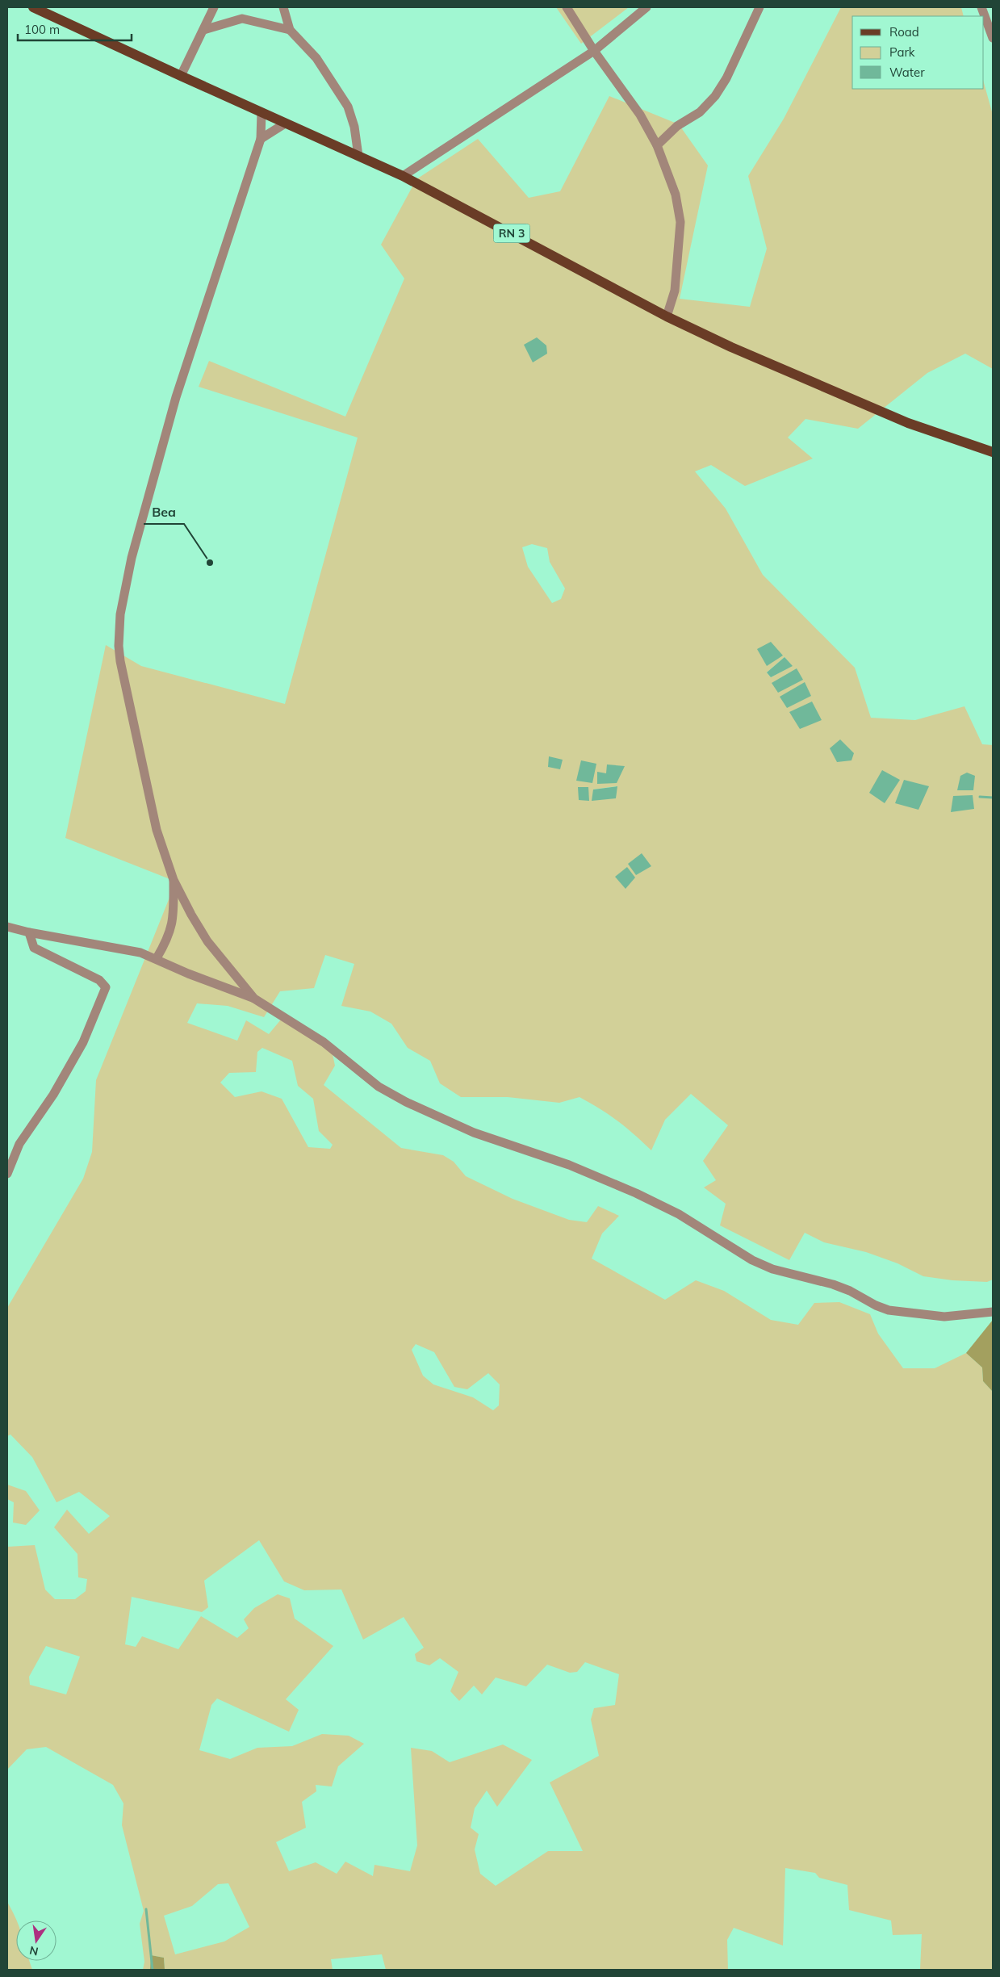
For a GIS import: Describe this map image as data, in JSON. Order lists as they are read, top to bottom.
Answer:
{
  "streets": {
    "main road": ["RN 3"]
  },
  "places": ["Bea"],
  "legend": ["Road", "Park", "Water"],
  "scale_bar": "100 m",
  "north": "bottom"
}
